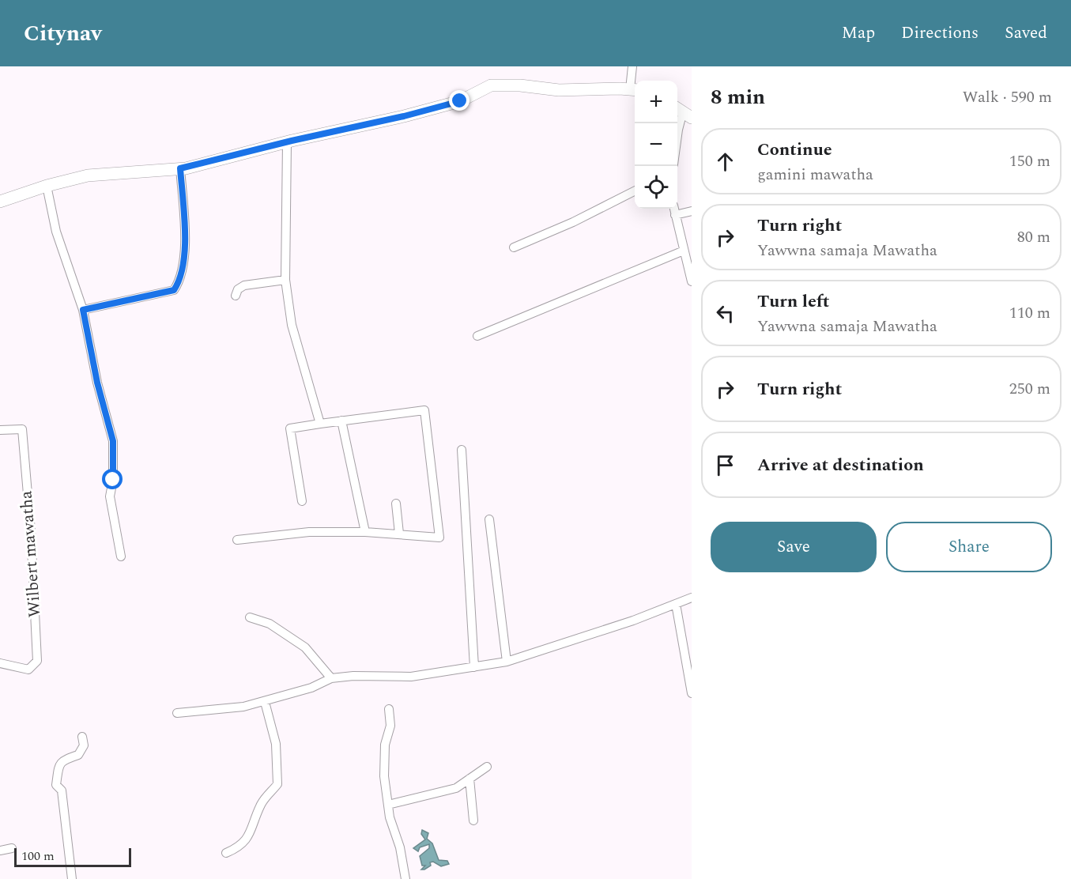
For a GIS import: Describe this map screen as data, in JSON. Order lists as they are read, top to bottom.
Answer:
{
  "streets": {
    "street": ["Wilbert mawatha"]
  },
  "scale_bar": "100 m",
  "page": {
    "header": "Citynav",
    "nav": ["Map", "Directions", "Saved"],
    "heading": ["8 min", "Walk · 590 m"],
    "map_buttons": ["+", "−"],
    "list": [
      ["Continue", "gamini mawatha", "150 m"],
      ["Turn right", "Yawwna samaja Mawatha", "80 m"],
      ["Turn left", "Yawwna samaja Mawatha", "110 m"],
      ["Turn right", "250 m"],
      "Arrive at destination"
    ],
    "buttons": ["Save", "Share"],
    "scale": "100 m"
  }
}
